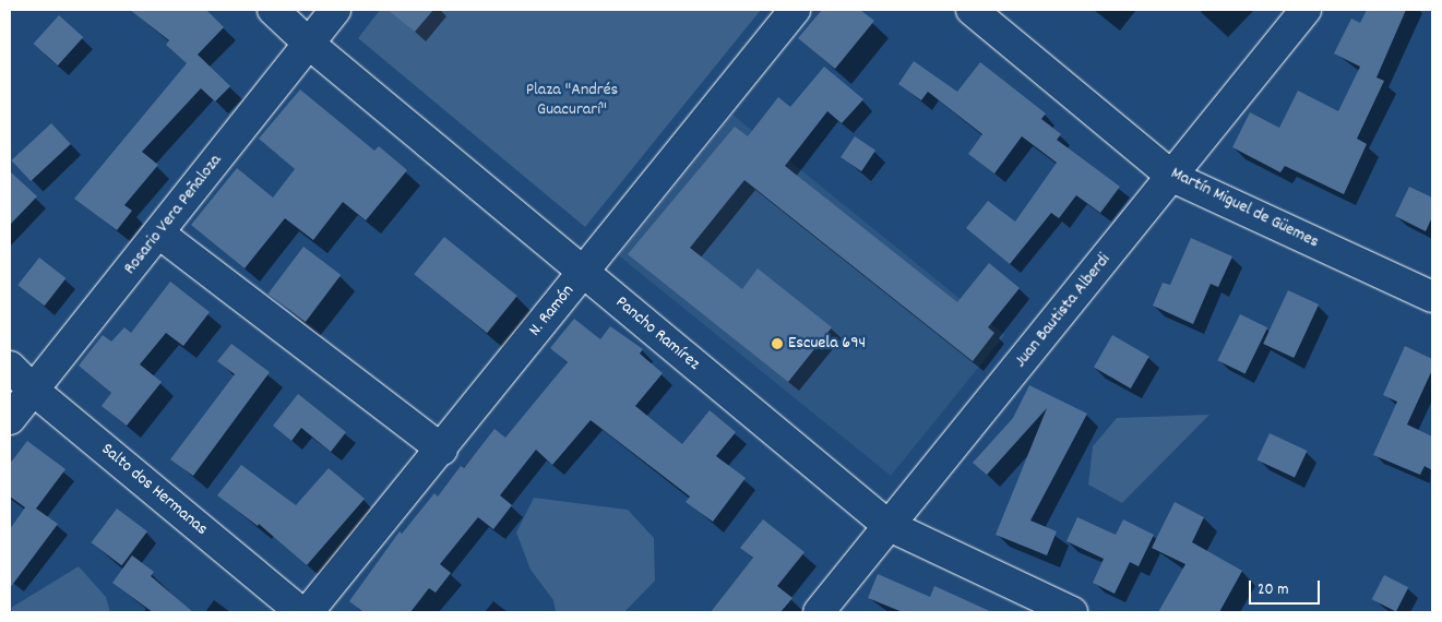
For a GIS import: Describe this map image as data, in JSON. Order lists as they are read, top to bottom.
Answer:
{
  "streets": {
    "street": [
      "Martín Miguel de Güemes",
      "Rosario Vera Peñaloza",
      "N. Ramón",
      "Juan Bautista Alberdi",
      "Pancho Ramírez",
      "Salto dos Hermanas"
    ]
  },
  "crossings": [
    ["Martín Miguel de Güemes", "Juan Bautista Alberdi"],
    ["Rosario Vera Peñaloza", "Pancho Ramírez"],
    ["Rosario Vera Peñaloza", "Salto dos Hermanas"],
    ["N. Ramón", "Pancho Ramírez"],
    ["Juan Bautista Alberdi", "Pancho Ramírez"]
  ],
  "parks": ["Plaza \"Andrés Guacurarí\""],
  "places": ["Escuela 694"],
  "scale_bar": "20 m"
}
